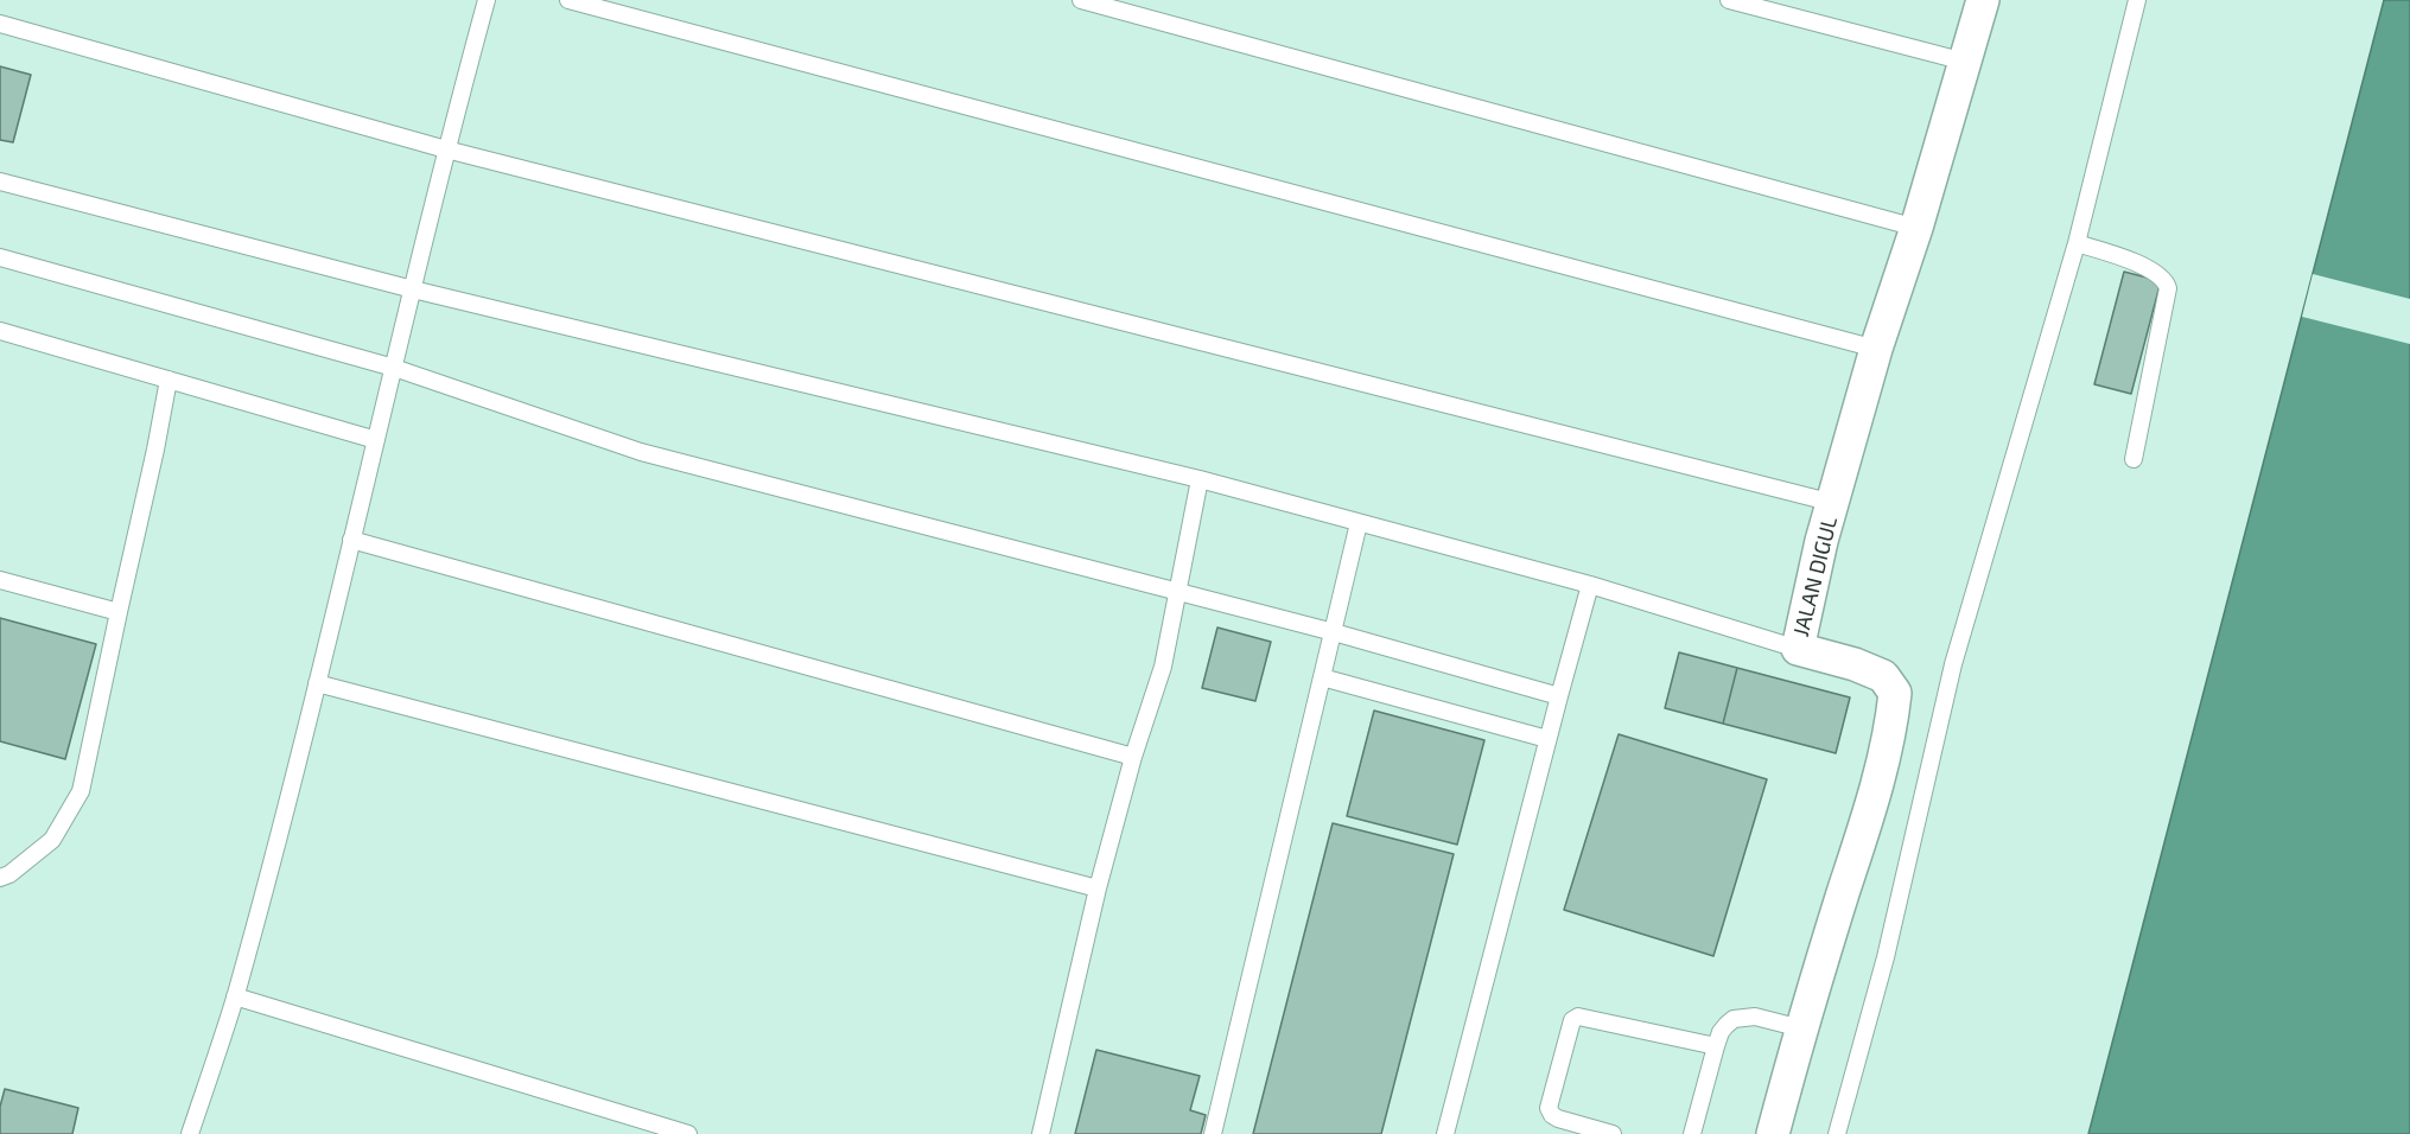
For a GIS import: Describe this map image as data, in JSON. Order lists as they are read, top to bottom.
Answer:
{
  "streets": {
    "street": ["JALAN DIGUL"]
  }
}
